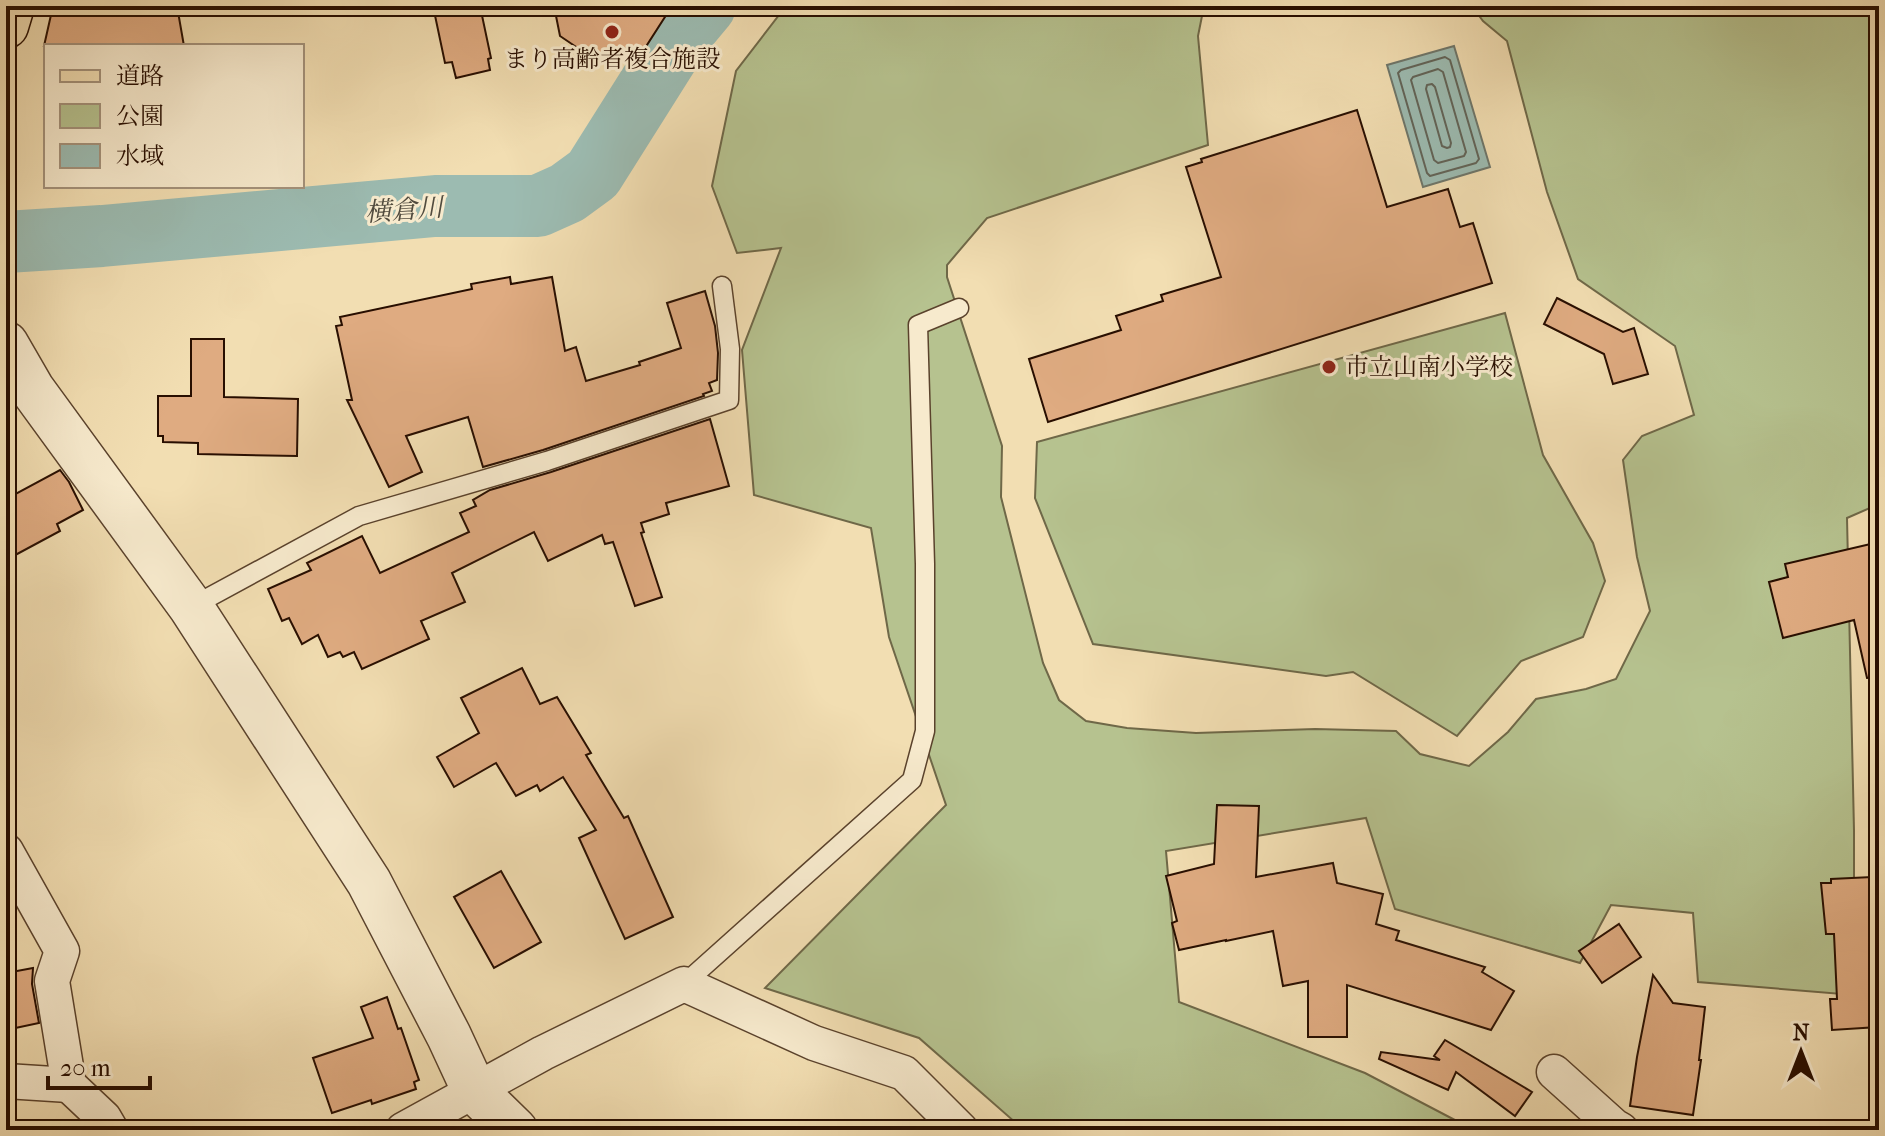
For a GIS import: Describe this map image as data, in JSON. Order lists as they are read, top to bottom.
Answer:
{
  "water": ["横倉川"],
  "places": ["まり高齢者複合施設", "市立山南小学校"],
  "legend": ["道路", "公園", "水域"],
  "scale_bar": "20 m",
  "north": "top"
}
